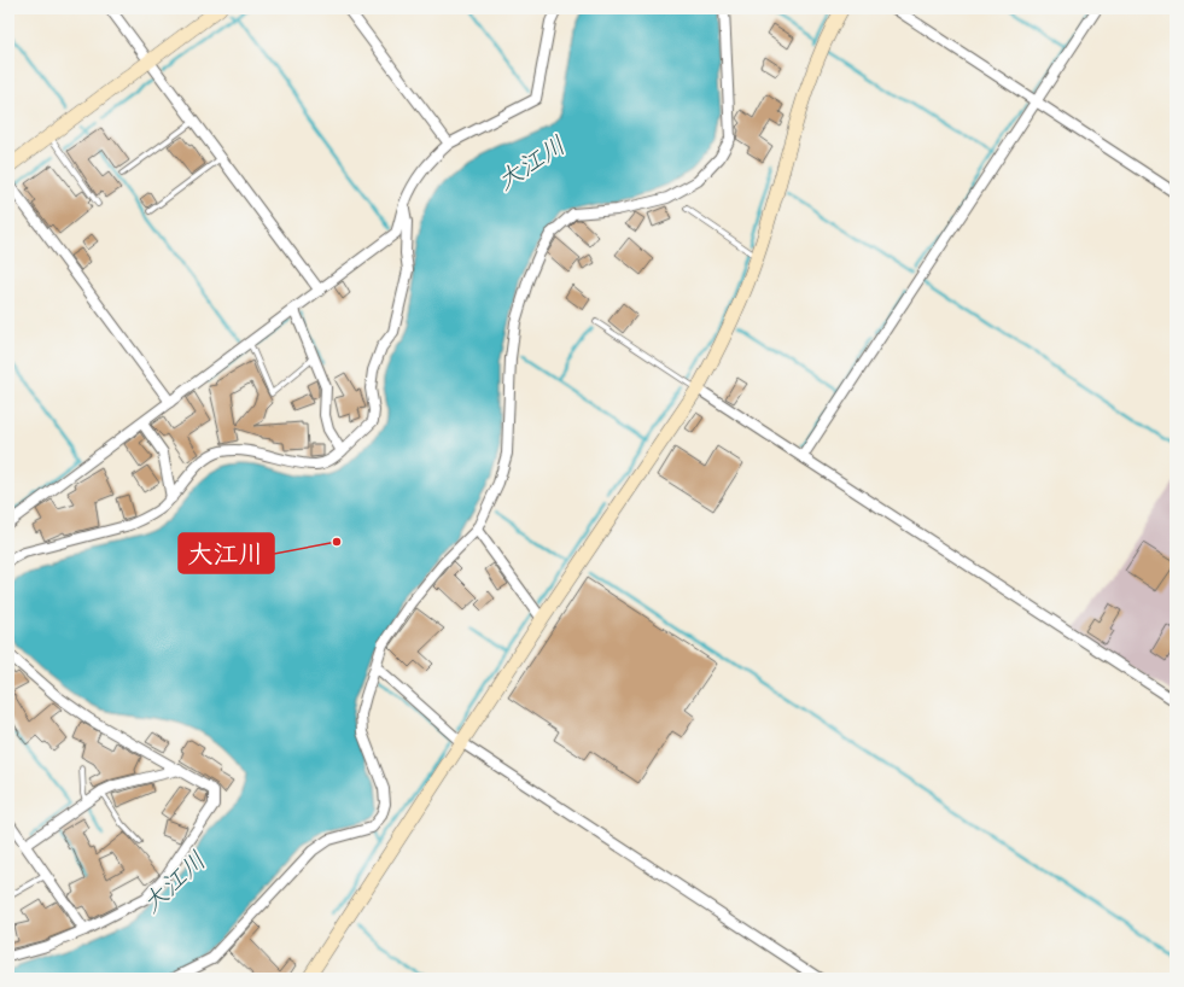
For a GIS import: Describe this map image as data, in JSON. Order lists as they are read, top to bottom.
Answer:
{
  "water": ["大江川"],
  "places": ["大江川"]
}
